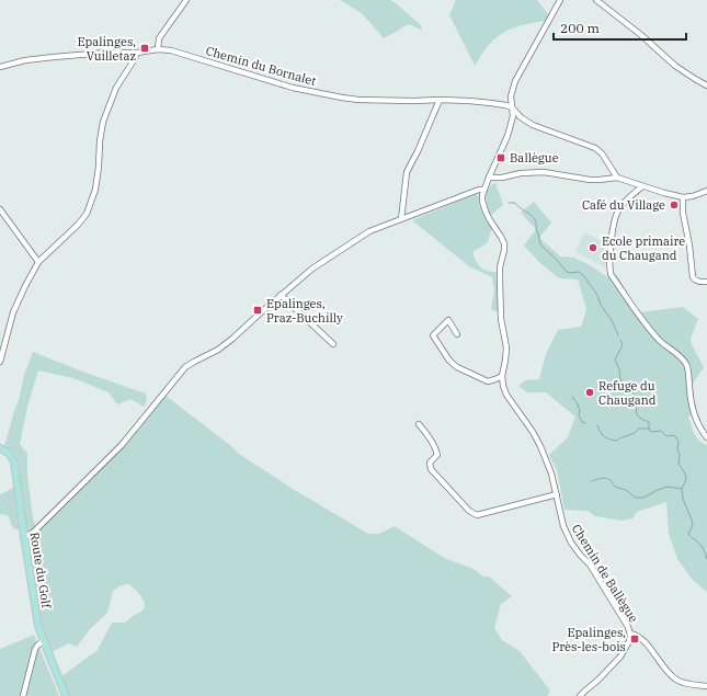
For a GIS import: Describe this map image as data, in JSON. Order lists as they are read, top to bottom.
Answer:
{
  "streets": {
    "main road": ["Route du Golf"],
    "street": ["Chemin du Bornalet", "Chemin de Ballègue"]
  },
  "crossings": [
    ["Chemin du Bornalet", "Chemin de Ballègue"]
  ],
  "places": {
    "transit": [
      "Epalinges, Vuilletaz",
      "Ballègue",
      "Epalinges, Praz-Buchilly",
      "Epalinges, Près-les-bois"
    ],
    "other": ["Café du Village", "Ecole primaire du Chaugand", "Refuge du Chaugand"]
  },
  "scale_bar": "200 m"
}
